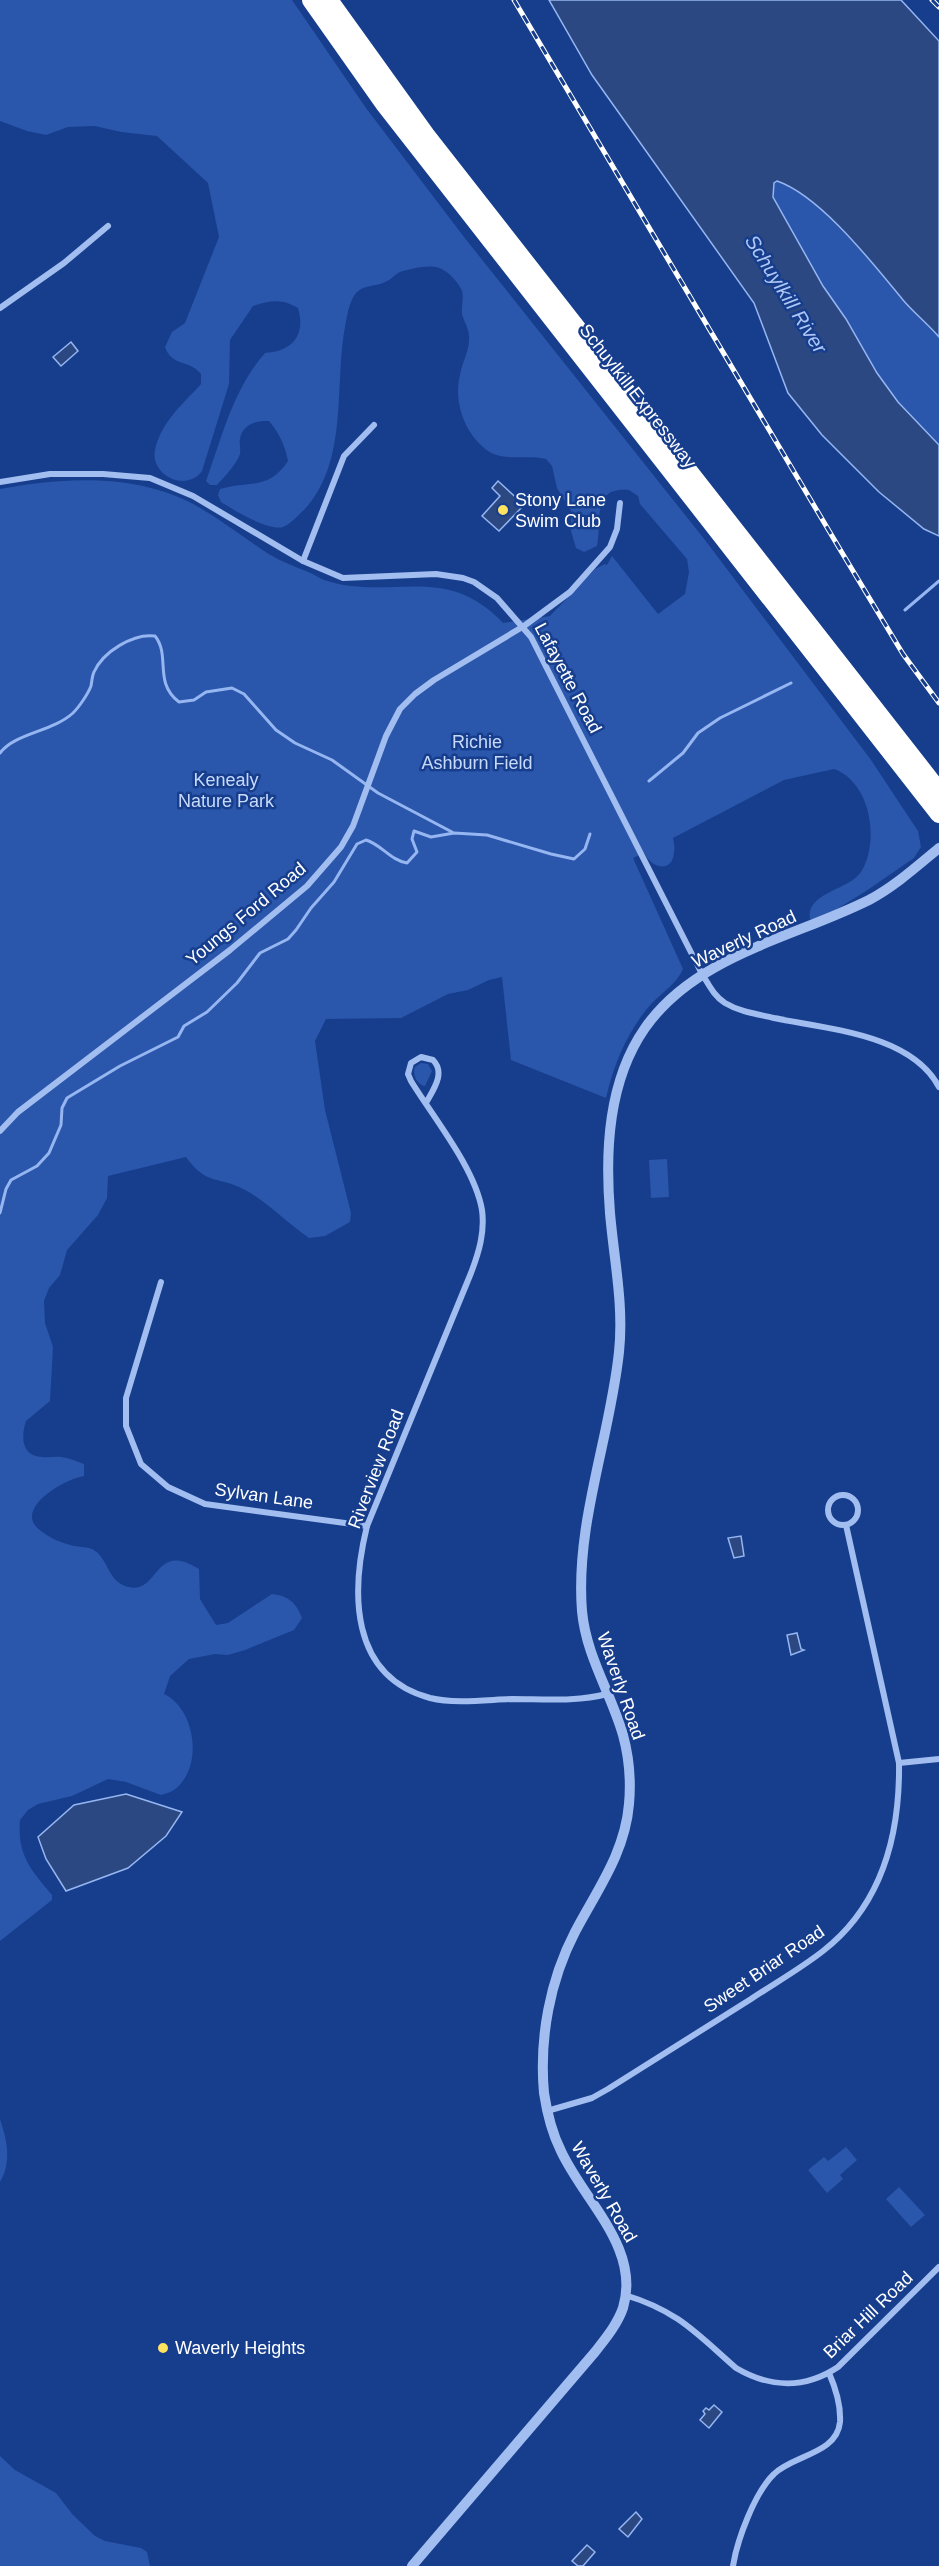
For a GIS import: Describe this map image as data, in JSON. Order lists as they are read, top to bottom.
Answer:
{
  "streets": {
    "highway": ["Schuylkill Expressway"],
    "street": [
      "Lafayette Road",
      "Youngs Ford Road",
      "Waverly Road",
      "Riverview Road",
      "Sylvan Lane",
      "Sweet Briar Road",
      "Briar Hill Road"
    ]
  },
  "crossings": [
    ["Lafayette Road", "Youngs Ford Road"],
    ["Lafayette Road", "Waverly Road"],
    ["Waverly Road", "Riverview Road"],
    ["Waverly Road", "Sweet Briar Road"],
    ["Waverly Road", "Briar Hill Road"],
    ["Riverview Road", "Sylvan Lane"]
  ],
  "water": ["Schuylkill River"],
  "parks": ["Richie Ashburn Field", "Kenealy Nature Park"],
  "places": ["Stony Lane Swim Club", "Waverly Heights"]
}
